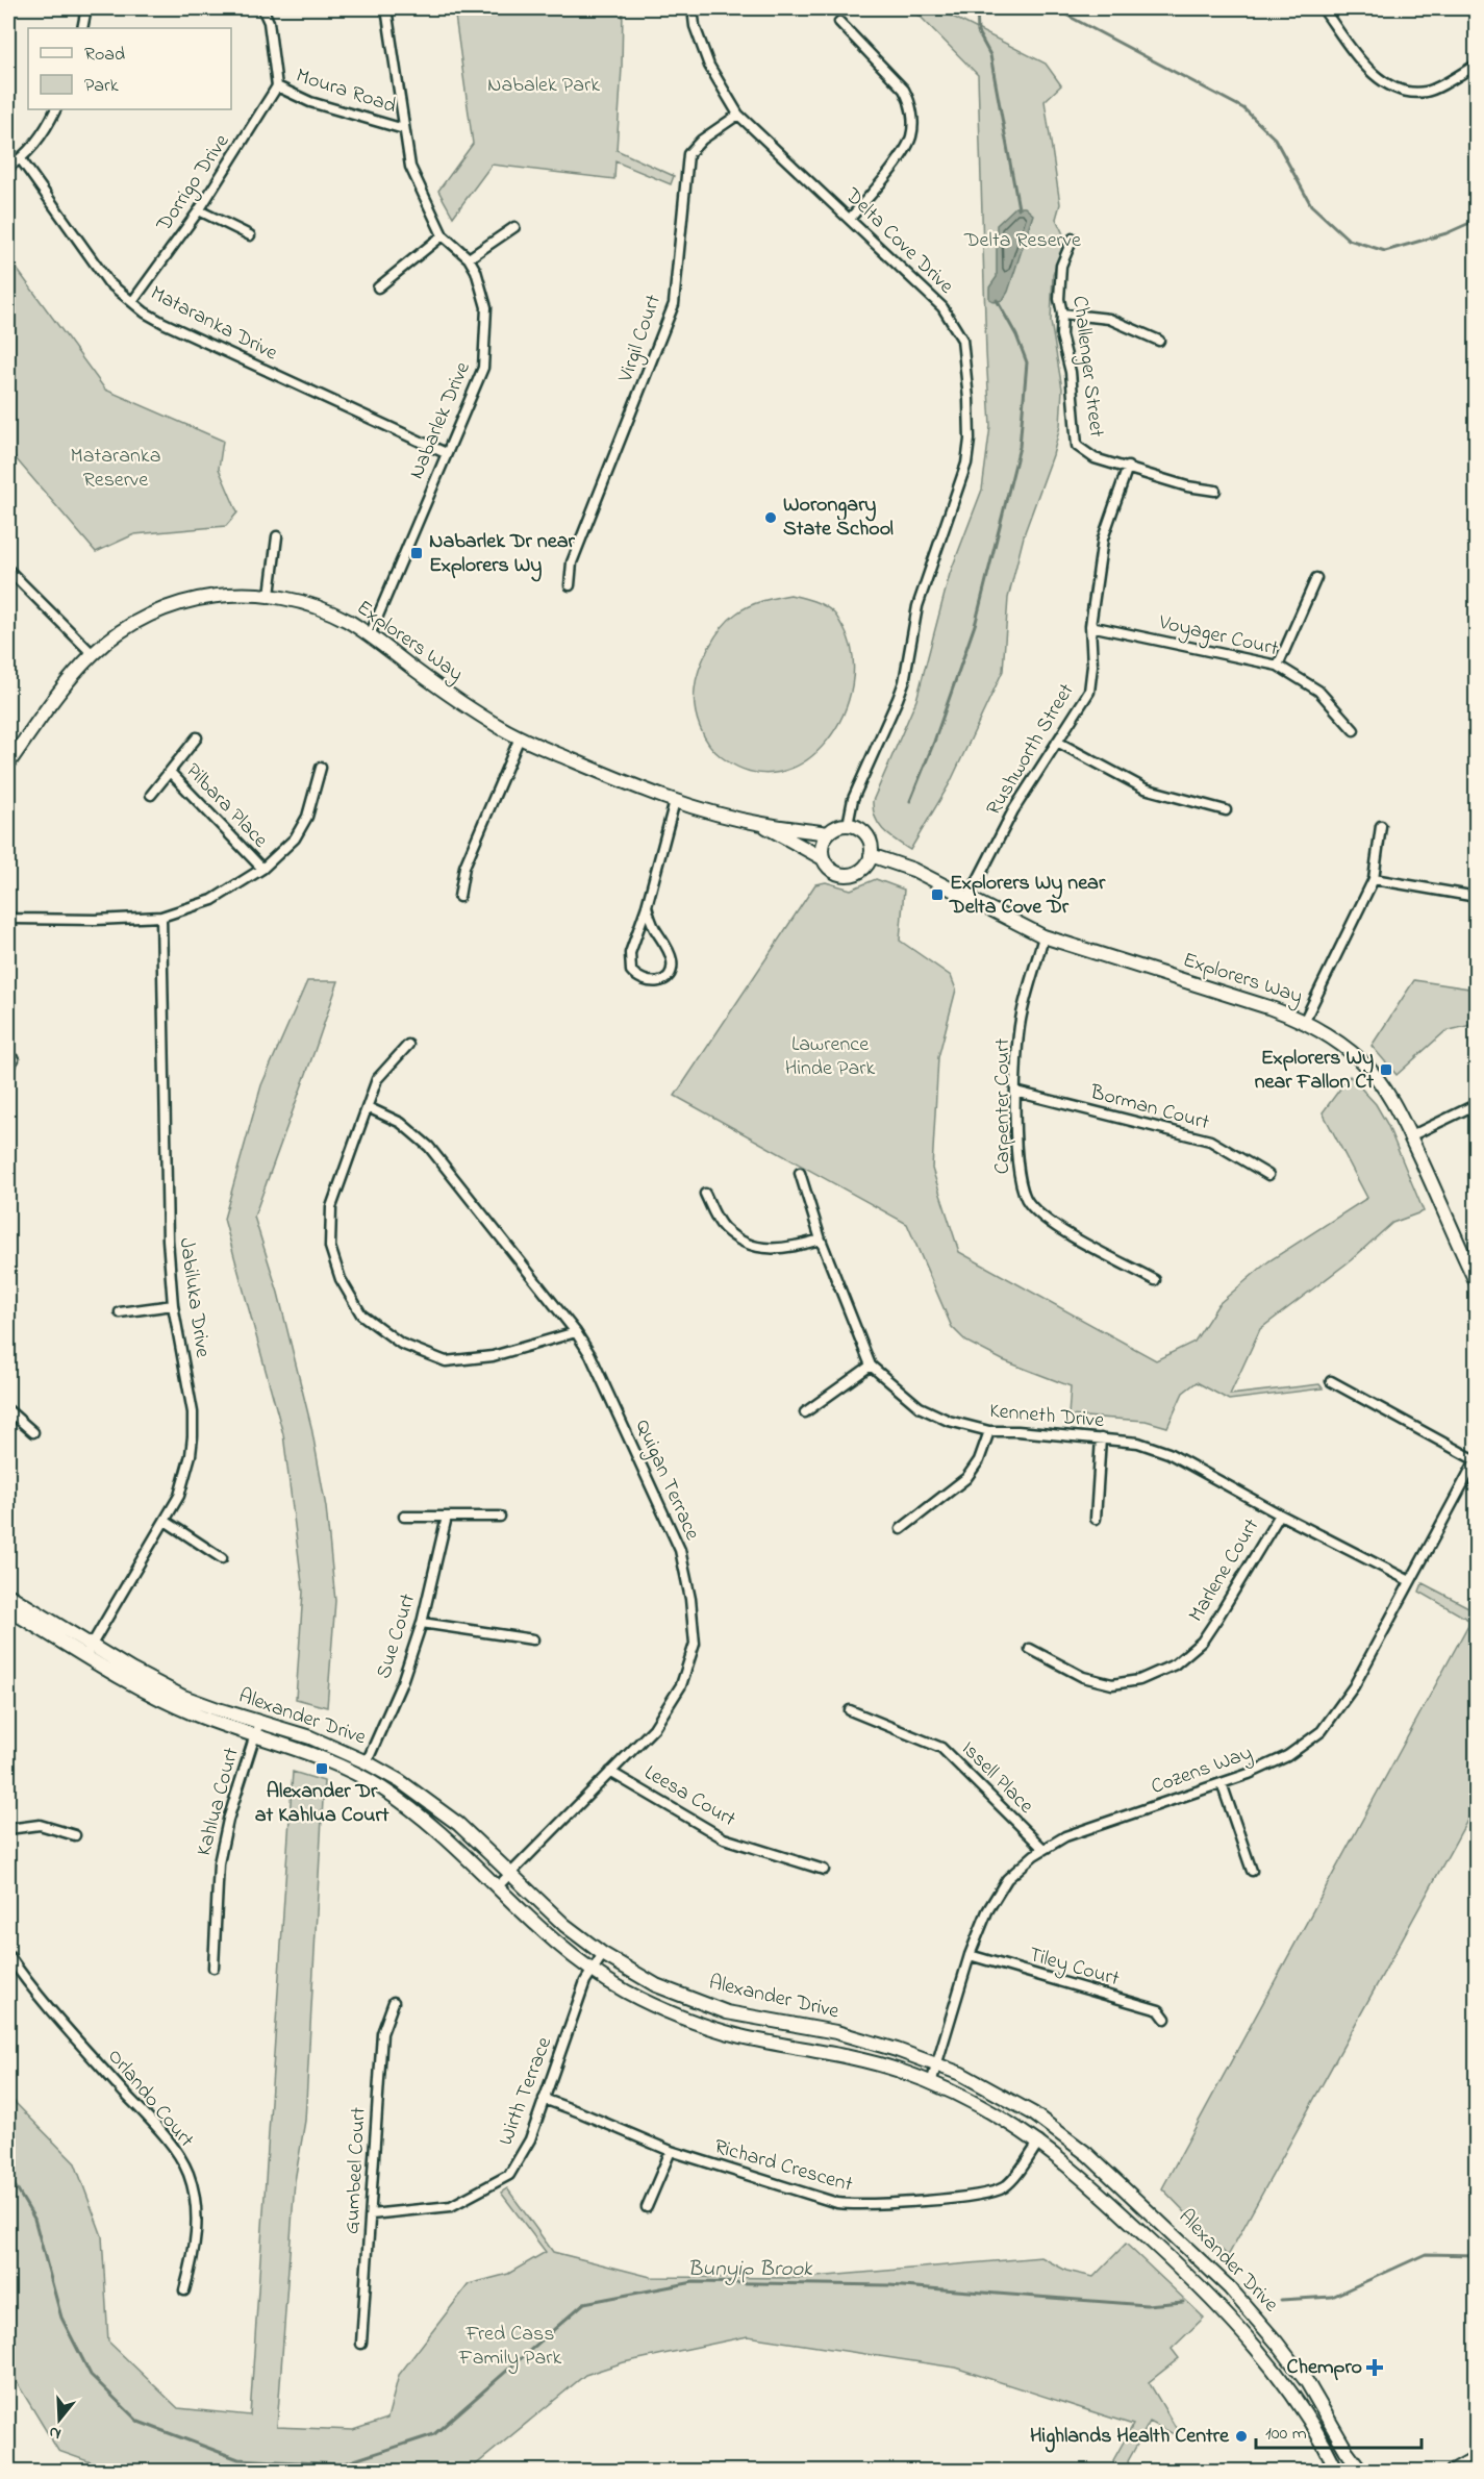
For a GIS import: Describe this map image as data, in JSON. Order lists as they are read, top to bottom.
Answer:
{
  "streets": {
    "main road": ["Explorers Way", "Alexander Drive"],
    "street": [
      "Moura Road",
      "Dorrigo Drive",
      "Delta Cove Drive",
      "Mataranka Drive",
      "Virgil Court",
      "Challenger Street",
      "Nabarlek Drive",
      "Voyager Court",
      "Rushworth Street",
      "Pilbara Place",
      "Carpenter Court",
      "Borman Court",
      "Jabiluka Drive",
      "Kenneth Drive",
      "Quigan Terrace",
      "Marlene Court",
      "Sue Court",
      "Cozens Way",
      "Issell Place",
      "Leesa Court",
      "Kahlua Court",
      "Tiley Court",
      "Wirth Terrace",
      "Orlando Court",
      "Richard Crescent",
      "Gumbeel Court"
    ]
  },
  "crossings": [
    ["Moura Road", "Dorrigo Drive"],
    ["Moura Road", "Nabarlek Drive"],
    ["Dorrigo Drive", "Mataranka Drive"],
    ["Delta Cove Drive", "Virgil Court"],
    ["Delta Cove Drive", "Explorers Way"],
    ["Mataranka Drive", "Nabarlek Drive"],
    ["Challenger Street", "Rushworth Street"],
    ["Nabarlek Drive", "Explorers Way"],
    ["Voyager Court", "Rushworth Street"],
    ["Explorers Way", "Rushworth Street"],
    ["Explorers Way", "Carpenter Court"],
    ["Carpenter Court", "Borman Court"],
    ["Jabiluka Drive", "Alexander Drive"],
    ["Kenneth Drive", "Marlene Court"],
    ["Kenneth Drive", "Cozens Way"],
    ["Quigan Terrace", "Alexander Drive"],
    ["Quigan Terrace", "Leesa Court"],
    ["Sue Court", "Alexander Drive"],
    ["Alexander Drive", "Cozens Way"],
    ["Alexander Drive", "Kahlua Court"],
    ["Alexander Drive", "Wirth Terrace"],
    ["Alexander Drive", "Richard Crescent"],
    ["Cozens Way", "Issell Place"],
    ["Cozens Way", "Tiley Court"],
    ["Wirth Terrace", "Richard Crescent"],
    ["Wirth Terrace", "Gumbeel Court"]
  ],
  "water": ["Bunyip Brook"],
  "parks": [
    "Nabalek Park",
    "Delta Reserve",
    "Mataranka Reserve",
    "Lawrence Hinde Park",
    "Fred Cass Family Park"
  ],
  "places": {
    "other": ["Worongary State School", "Highlands Health Centre"],
    "transit": [
      "Nabarlek Dr near Explorers Wy",
      "Explorers Wy near Delta Cove Dr",
      "Explorers Wy near Fallon Ct",
      "Alexander Dr at Kahlua Court"
    ],
    "health": ["Chempro"]
  },
  "legend": ["Road", "Park"],
  "scale_bar": "100 m",
  "north": "bottom"
}
